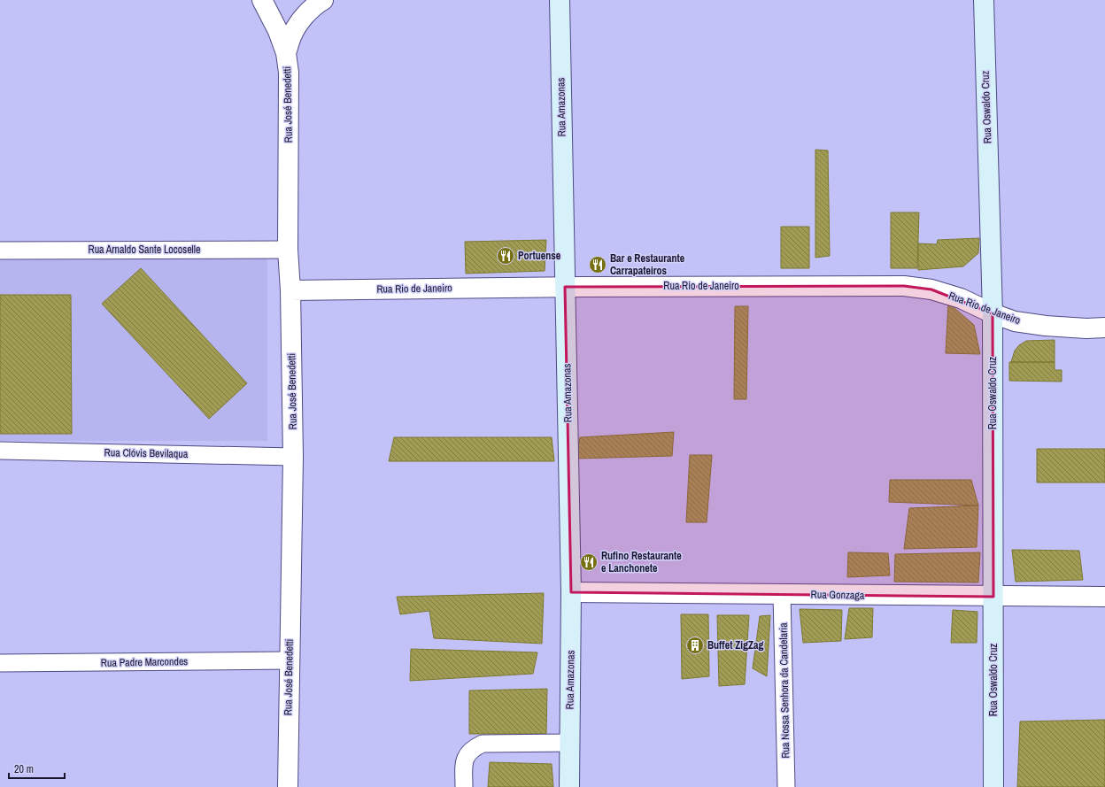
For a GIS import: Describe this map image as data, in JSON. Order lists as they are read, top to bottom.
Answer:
{
  "streets": {
    "main road": ["Rua Amazonas", "Rua Oswaldo Cruz"],
    "street": [
      "Rua José Benedetti",
      "Rua Arnaldo Sante Locoselle",
      "Rua Rio de Janeiro",
      "Rua Clóvis Bevilaqua",
      "Rua Gonzaga",
      "Rua Padre Marcondes",
      "Rua Nossa Senhora da Candelaria"
    ]
  },
  "crossings": [
    ["Rua José Benedetti", "Rua Arnaldo Sante Locoselle"],
    ["Rua José Benedetti", "Rua Rio de Janeiro"],
    ["Rua José Benedetti", "Rua Clóvis Bevilaqua"],
    ["Rua José Benedetti", "Rua Padre Marcondes"],
    ["Rua Amazonas", "Rua Rio de Janeiro"],
    ["Rua Amazonas", "Rua Gonzaga"],
    ["Rua Oswaldo Cruz", "Rua Rio de Janeiro"],
    ["Rua Oswaldo Cruz", "Rua Gonzaga"],
    ["Rua Gonzaga", "Rua Nossa Senhora da Candelaria"]
  ],
  "places": {
    "restaurant": ["Portuense", "Bar e Restaurante Carrapateiros", "Rufino Restaurante e Lanchonete"],
    "building": ["Buffet ZigZag"]
  },
  "scale_bar": "20 m"
}
